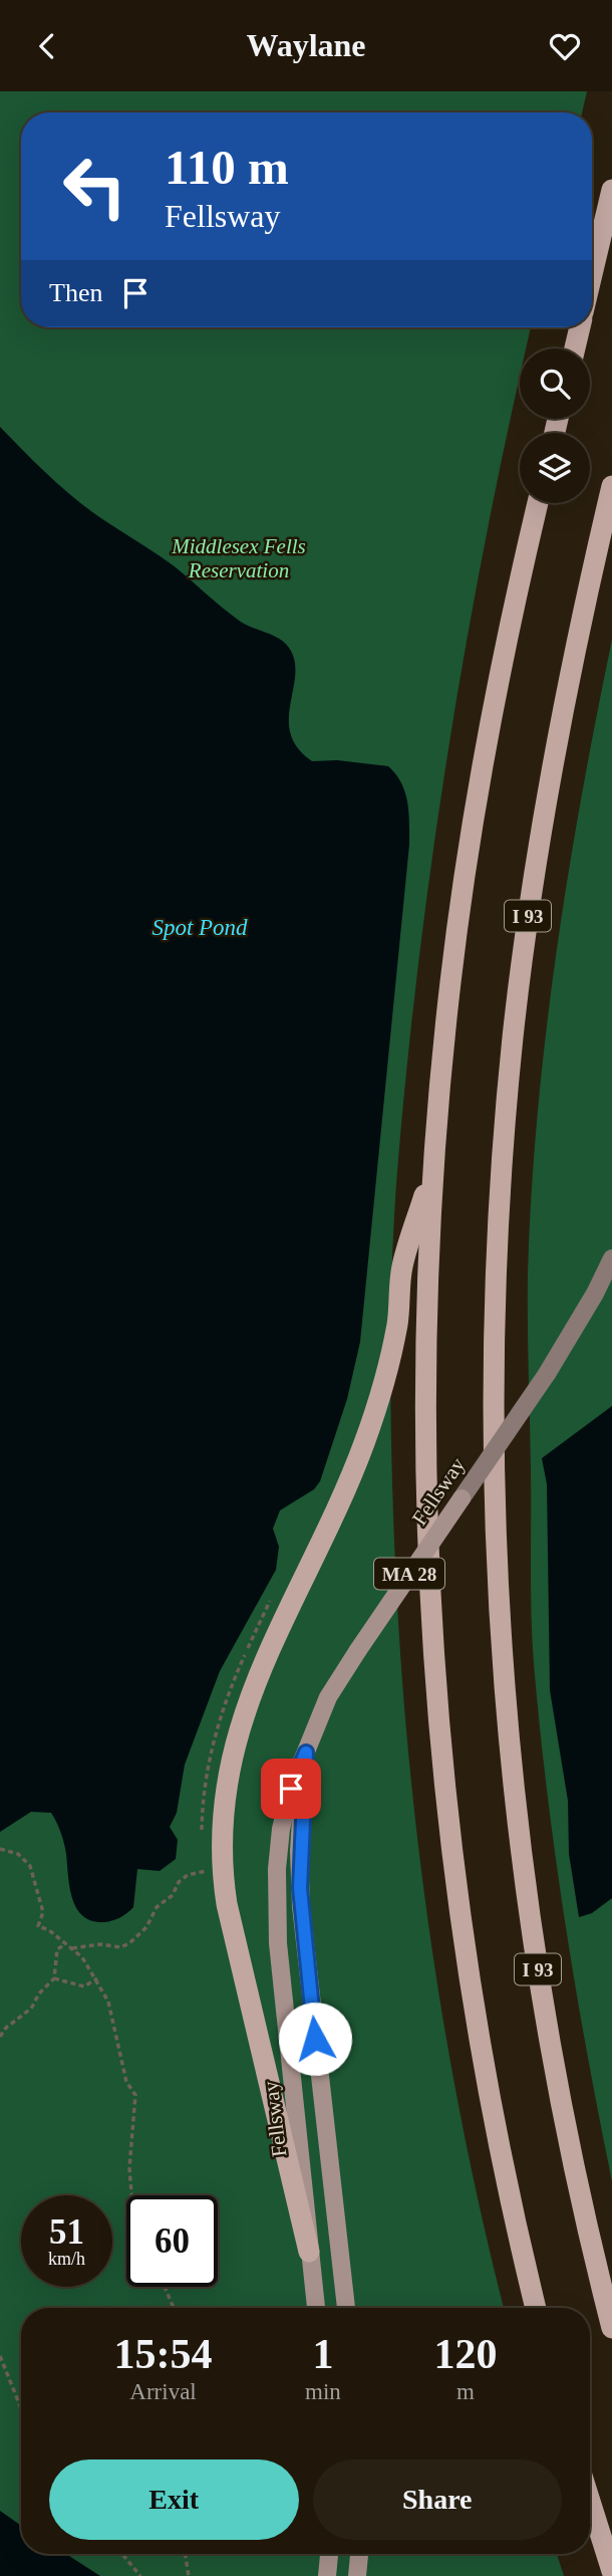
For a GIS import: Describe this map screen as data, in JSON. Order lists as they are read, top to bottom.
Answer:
{
  "streets": {
    "highway": ["I 93"],
    "main road": ["Fellsway", "MA 28"]
  },
  "water": ["Spot Pond"],
  "parks": ["Middlesex Fells Reservation"],
  "page": {
    "header": "Waylane",
    "turn": ["110 m", "Fellsway"],
    "then": "Then",
    "speed": "51 km/h",
    "limit": "60",
    "eta": [
      "15:54",
      "Arrival",
      "1",
      "min",
      "120",
      "m"
    ],
    "buttons": ["Exit", "Share"]
  }
}
